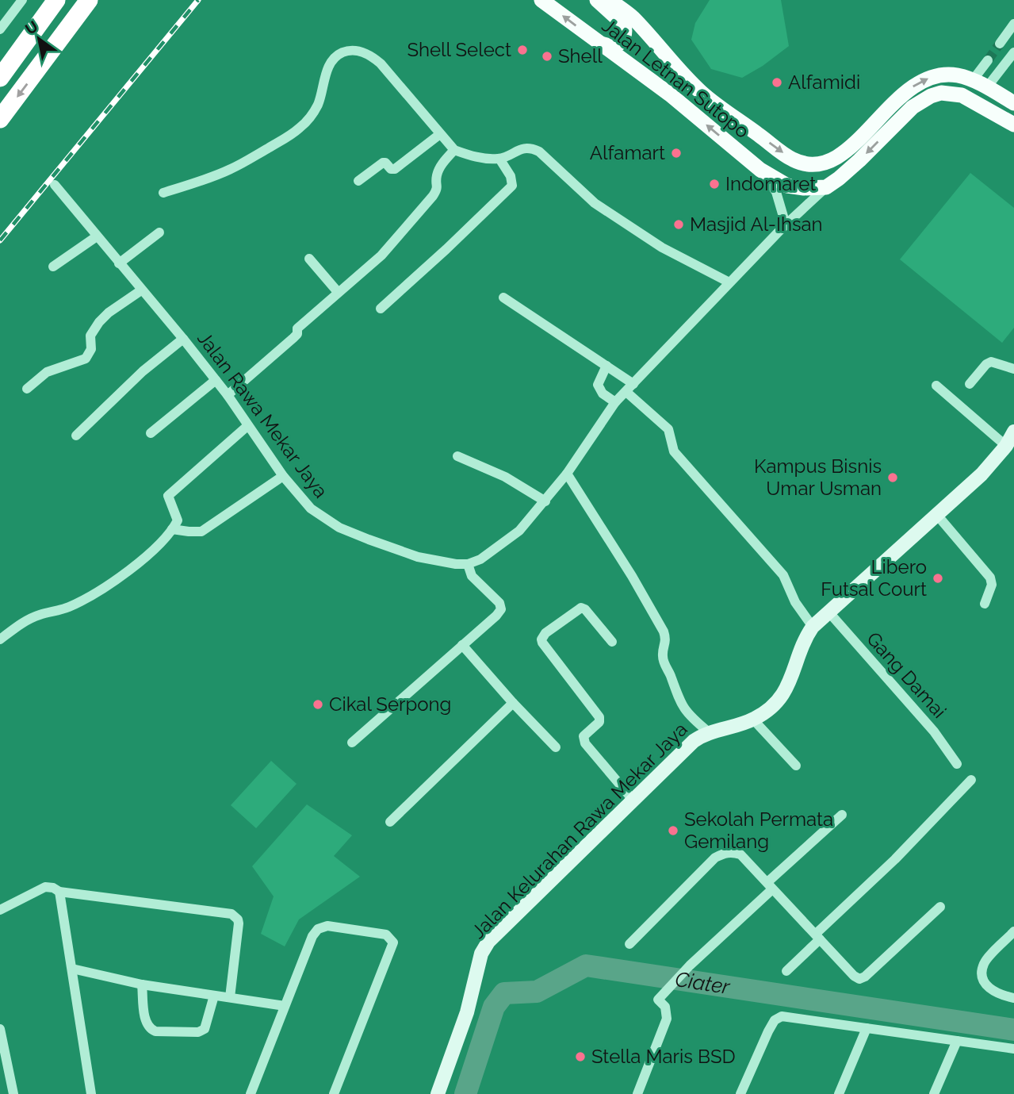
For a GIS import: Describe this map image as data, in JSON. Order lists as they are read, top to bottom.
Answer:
{
  "streets": {
    "main road": ["Jalan Letnan Sutopo"],
    "street": ["Jalan Rawa Mekar Jaya", "Gang Damai", "Jalan Kelurahan Rawa Mekar Jaya"]
  },
  "crossings": [
    ["Gang Damai", "Jalan Kelurahan Rawa Mekar Jaya"]
  ],
  "water": ["Ciater"],
  "places": [
    "Shell Select",
    "Shell",
    "Alfamidi",
    "Alfamart",
    "Indomaret",
    "Masjid Al-Ihsan",
    "Kampus Bisnis Umar Usman",
    "Libero Futsal Court",
    "Cikal Serpong",
    "Sekolah Permata Gemilang",
    "Stella Maris BSD"
  ],
  "north": "top left"
}
